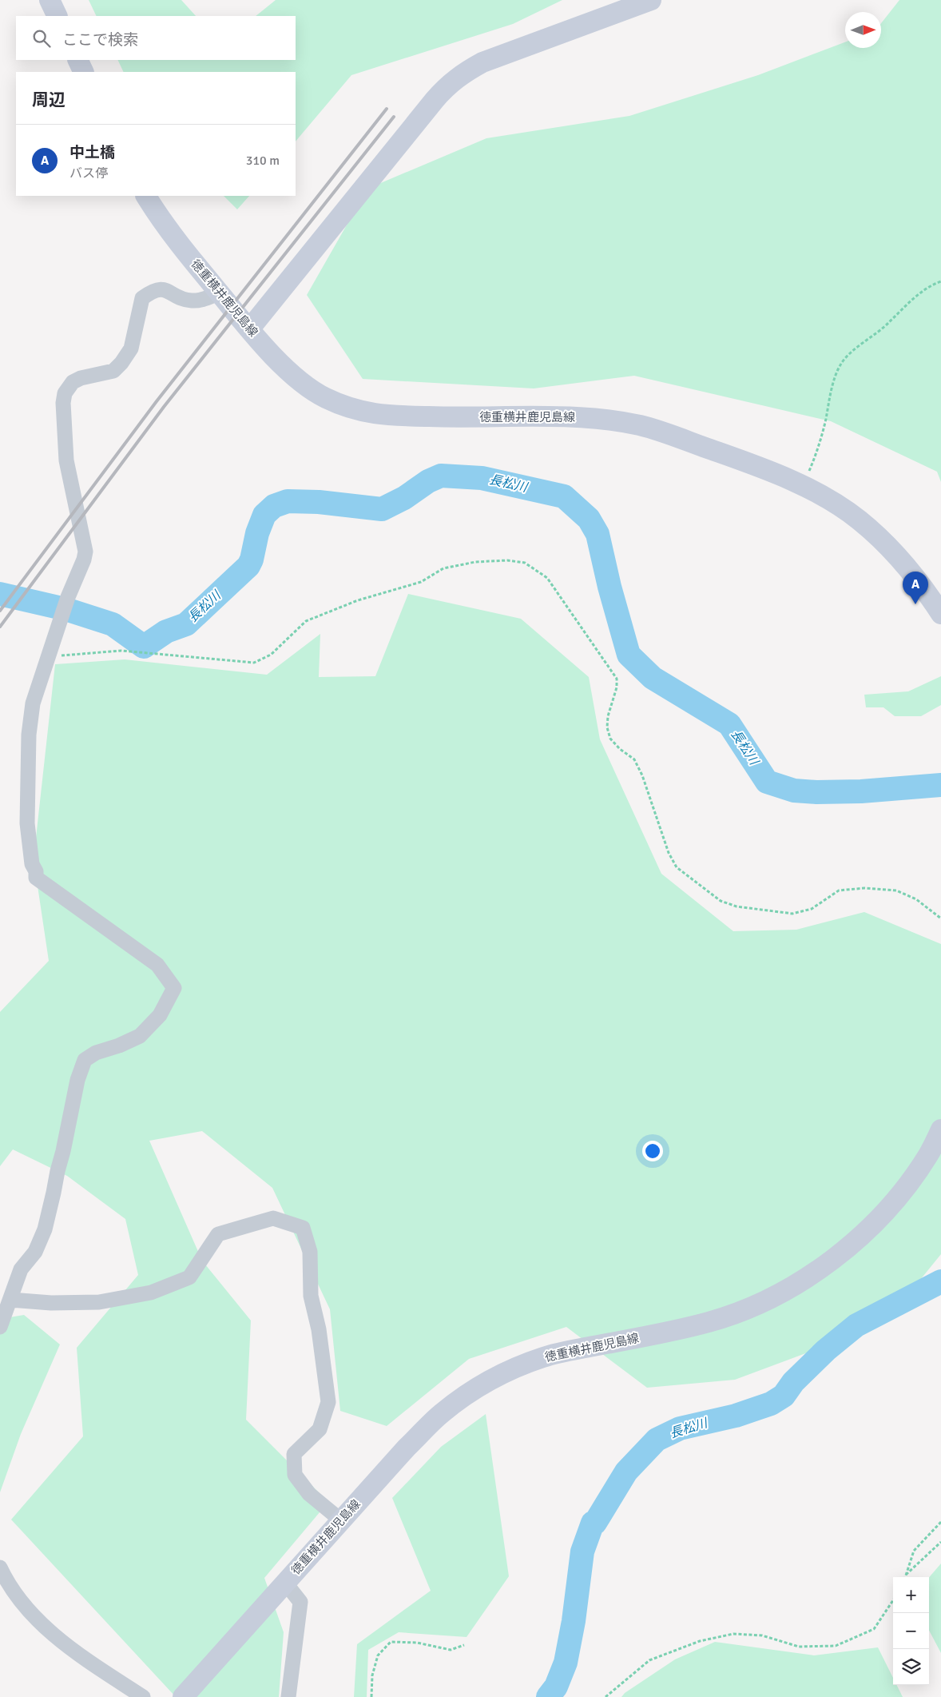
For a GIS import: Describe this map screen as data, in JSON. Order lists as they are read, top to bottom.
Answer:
{
  "streets": {
    "main road": ["徳重横井鹿児島線"]
  },
  "water": ["長松川"],
  "north": "right",
  "page": {
    "search": "ここで検索",
    "heading": "周辺",
    "list": [
      {
        "mark": "A",
        "name": "中土橋",
        "note": "バス停",
        "value": "310 m"
      }
    ],
    "pins": "A",
    "map_buttons": ["+", "−"]
  }
}
